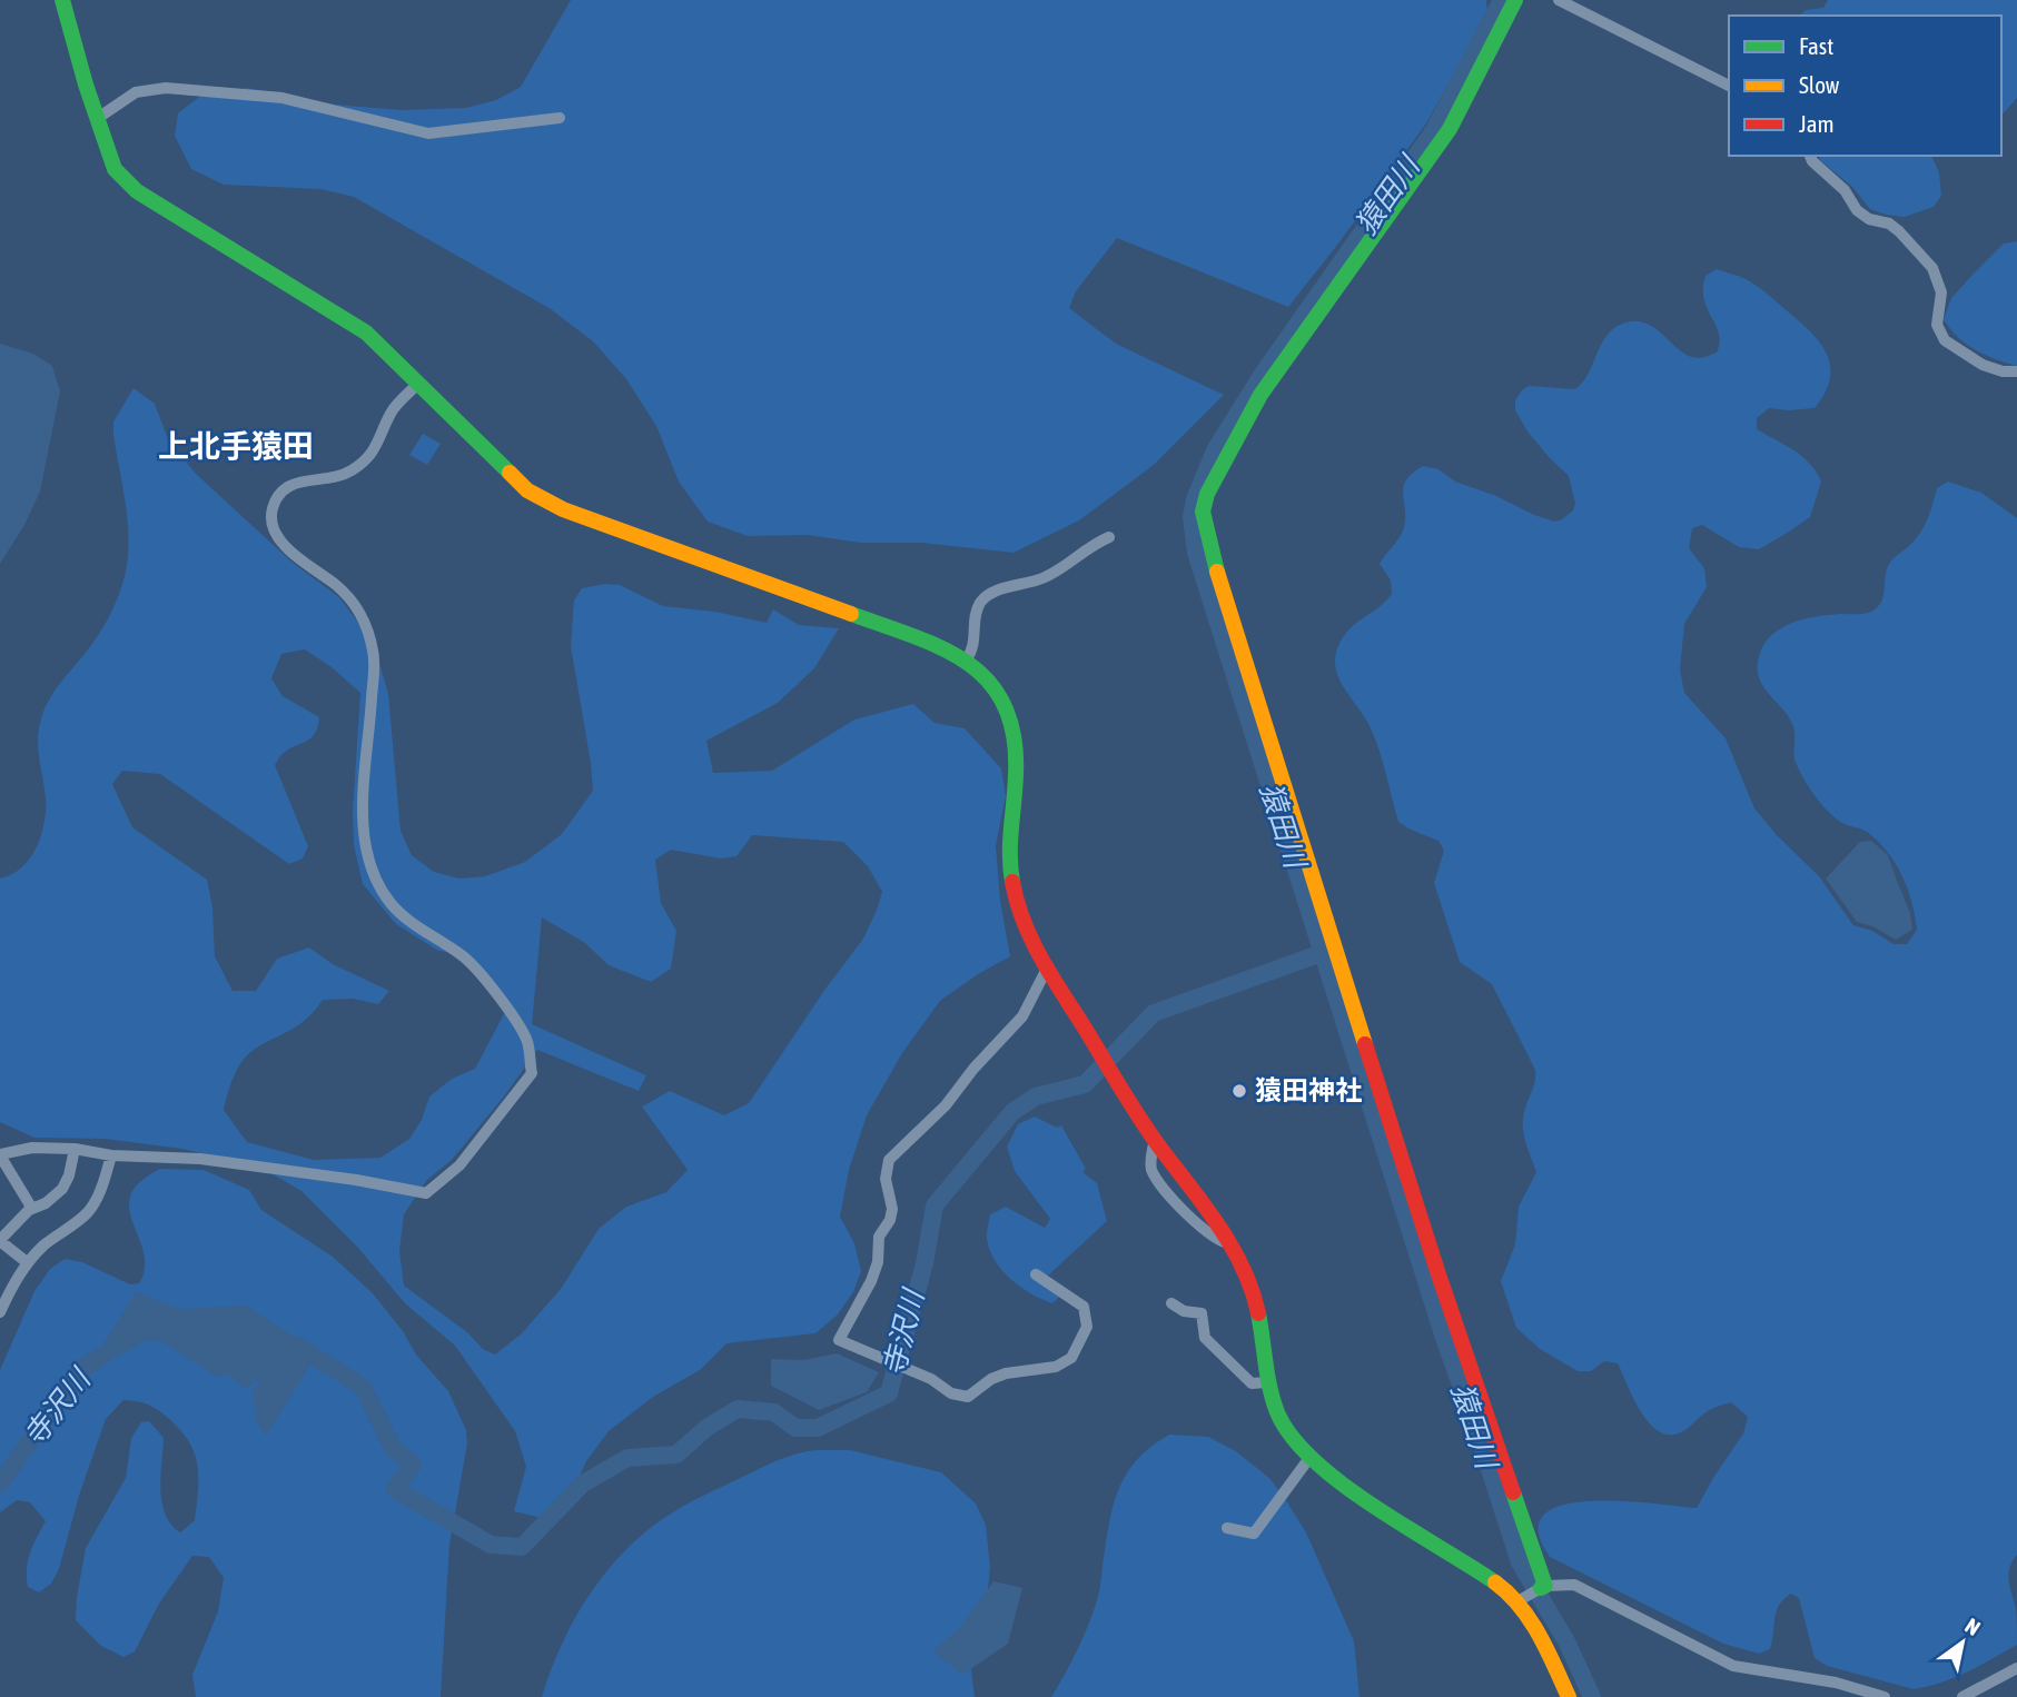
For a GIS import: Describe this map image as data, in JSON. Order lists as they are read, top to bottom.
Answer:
{
  "districts": ["上北手猿田"],
  "water": ["猿田川", "寺沢川"],
  "places": ["猿田神社"],
  "legend": ["Fast", "Slow", "Jam"],
  "north": "top right"
}
